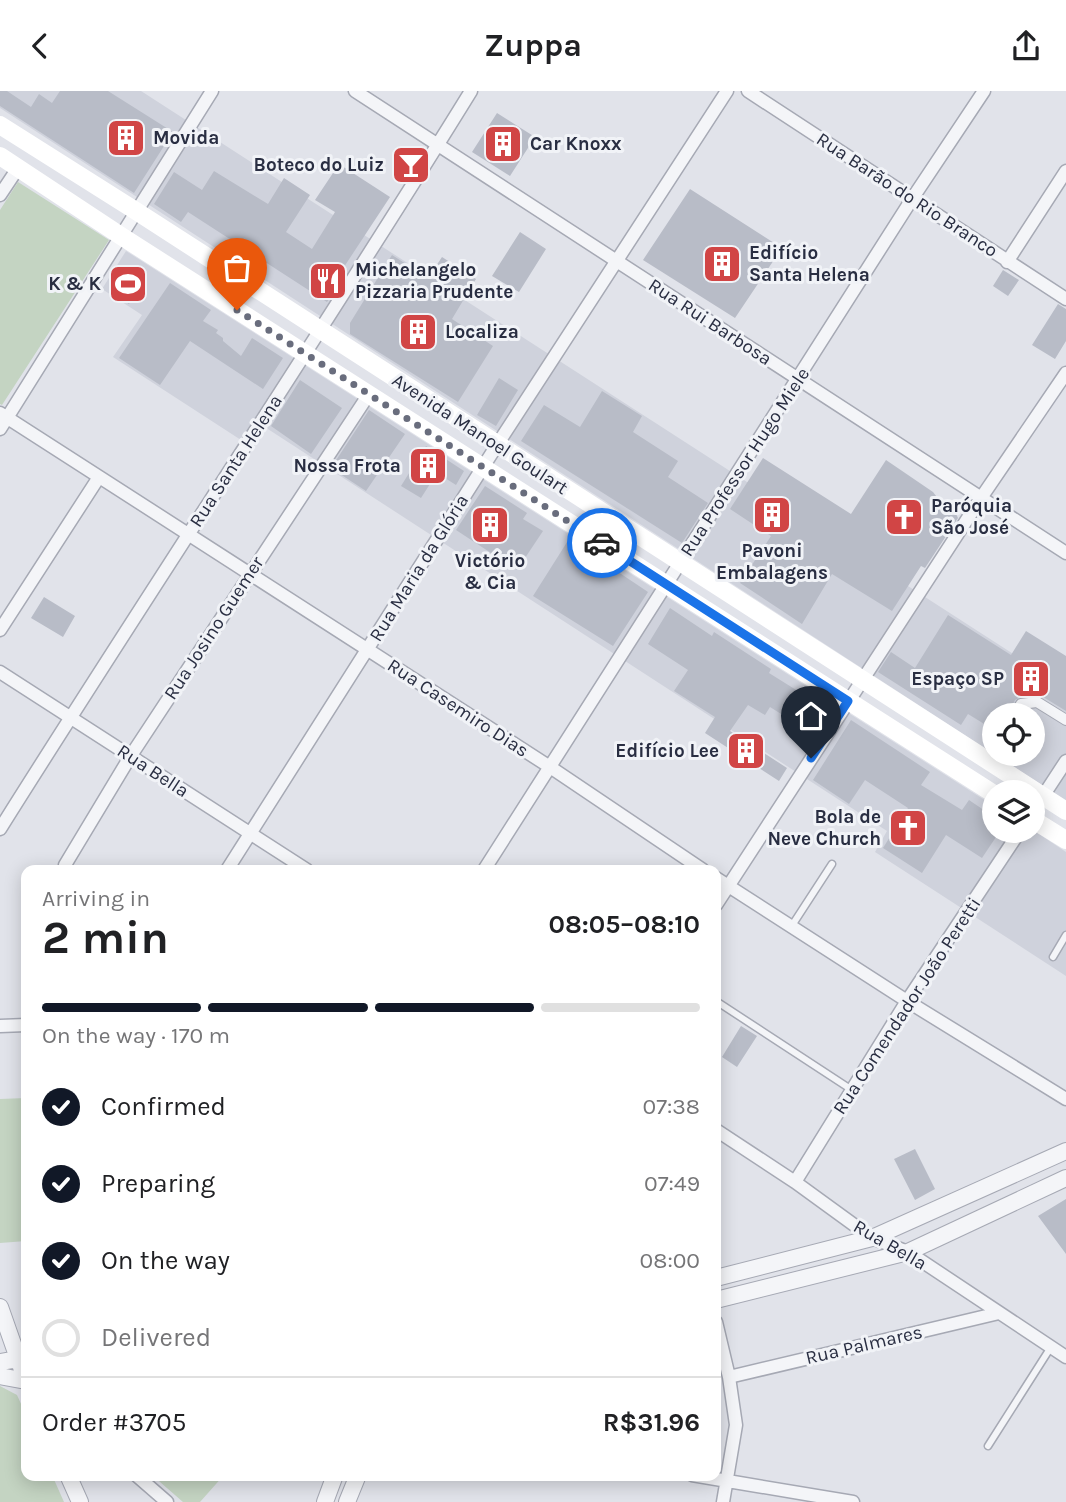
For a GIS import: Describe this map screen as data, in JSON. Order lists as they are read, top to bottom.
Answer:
{
  "streets": {
    "main road": ["Avenida Manoel Goulart"],
    "street": [
      "Rua Barão do Rio Branco",
      "Rua Rui Barbosa",
      "Rua Santa Helena",
      "Rua Professor Hugo Miele",
      "Rua Maria da Glória",
      "Rua Josino Guemer",
      "Rua Casemiro Dias",
      "Rua Bella",
      "Rua Comendador João Peretti",
      "Rua Palmares"
    ]
  },
  "crossings": [
    ["Rua Barão do Rio Branco", "Rua Professor Hugo Miele"],
    ["Rua Rui Barbosa", "Rua Santa Helena"],
    ["Rua Rui Barbosa", "Rua Professor Hugo Miele"],
    ["Rua Rui Barbosa", "Rua Maria da Glória"],
    ["Avenida Manoel Goulart", "Rua Santa Helena"],
    ["Avenida Manoel Goulart", "Rua Professor Hugo Miele"],
    ["Avenida Manoel Goulart", "Rua Maria da Glória"],
    ["Avenida Manoel Goulart", "Rua Josino Guemer"],
    ["Rua Santa Helena", "Rua Casemiro Dias"],
    ["Rua Santa Helena", "Rua Bella"],
    ["Rua Professor Hugo Miele", "Rua Casemiro Dias"],
    ["Rua Maria da Glória", "Rua Casemiro Dias"],
    ["Rua Maria da Glória", "Rua Bella"],
    ["Rua Josino Guemer", "Rua Casemiro Dias"],
    ["Rua Josino Guemer", "Rua Bella"],
    ["Rua Bella", "Rua Comendador João Peretti"],
    ["Rua Bella", "Rua Palmares"]
  ],
  "places": {
    "building": [
      "Movida",
      "Car Knoxx",
      "Edifício Santa Helena",
      "Localiza",
      "Nossa Frota",
      "Pavoni Embalagens",
      "Victório & Cia",
      "Espaço SP",
      "Edifício Lee"
    ],
    "bar": ["Boteco do Luiz"],
    "restaurant": ["Michelangelo Pizzaria Prudente"],
    "sports": ["K & K"],
    "church": ["Paróquia São José", "Bola de Neve Church"]
  },
  "page": {
    "header": "Zuppa",
    "heading": ["2 min", "Arriving in", "08:05–08:10"],
    "panel": ["Order #3705", "R$31.96"],
    "bar": "On the way · 170 m",
    "list": [
      ["Confirmed", "07:38"],
      ["Preparing", "07:49"],
      ["On the way", "08:00"],
      "Delivered"
    ]
  }
}
